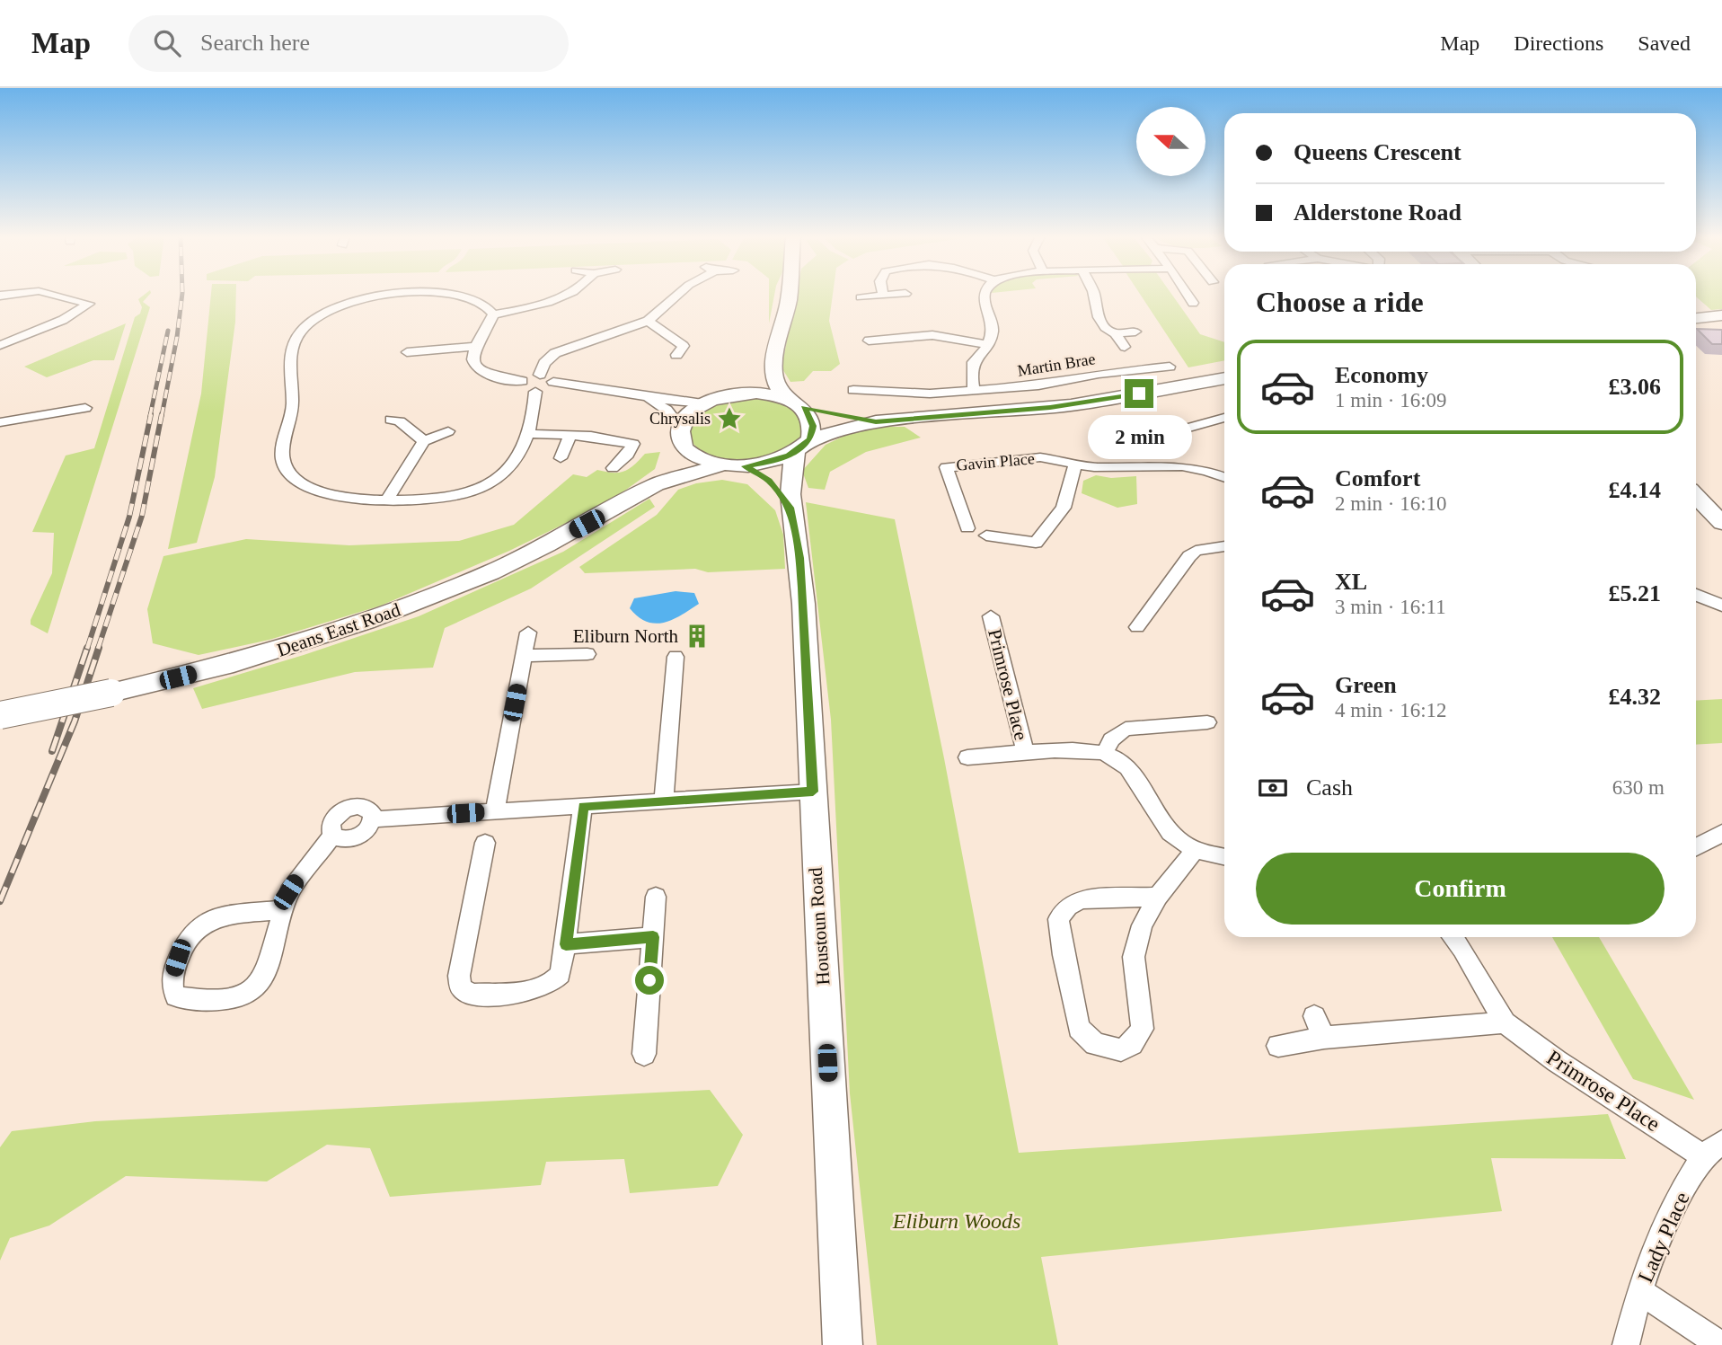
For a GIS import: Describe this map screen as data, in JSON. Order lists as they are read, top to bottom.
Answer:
{
  "streets": {
    "street": [
      "Martin Brae",
      "Gavin Place",
      "Deans East Road",
      "Primrose Place",
      "Houstoun Road",
      "Lady Place"
    ]
  },
  "crossings": [
    ["Primrose Place", "Lady Place"]
  ],
  "parks": ["Eliburn Woods"],
  "places": {
    "place": ["Chrysalis"],
    "building": ["Eliburn North"]
  },
  "north": "left",
  "page": {
    "header": "Map",
    "search": "Search here",
    "nav": ["Map", "Directions", "Saved"],
    "banner": ["Queens Crescent", "Alderstone Road"],
    "heading": "Choose a ride",
    "list": [
      {
        "name": "Economy",
        "note": "1 min · 16:09",
        "value": "£3.06"
      },
      {
        "name": "Comfort",
        "note": "2 min · 16:10",
        "value": "£4.14"
      },
      {
        "name": "XL",
        "note": "3 min · 16:11",
        "value": "£5.21"
      },
      {
        "name": "Green",
        "note": "4 min · 16:12",
        "value": "£4.32"
      }
    ],
    "bubble": "2 min",
    "pay": ["Cash", "630 m"],
    "buttons": "Confirm"
  }
}
